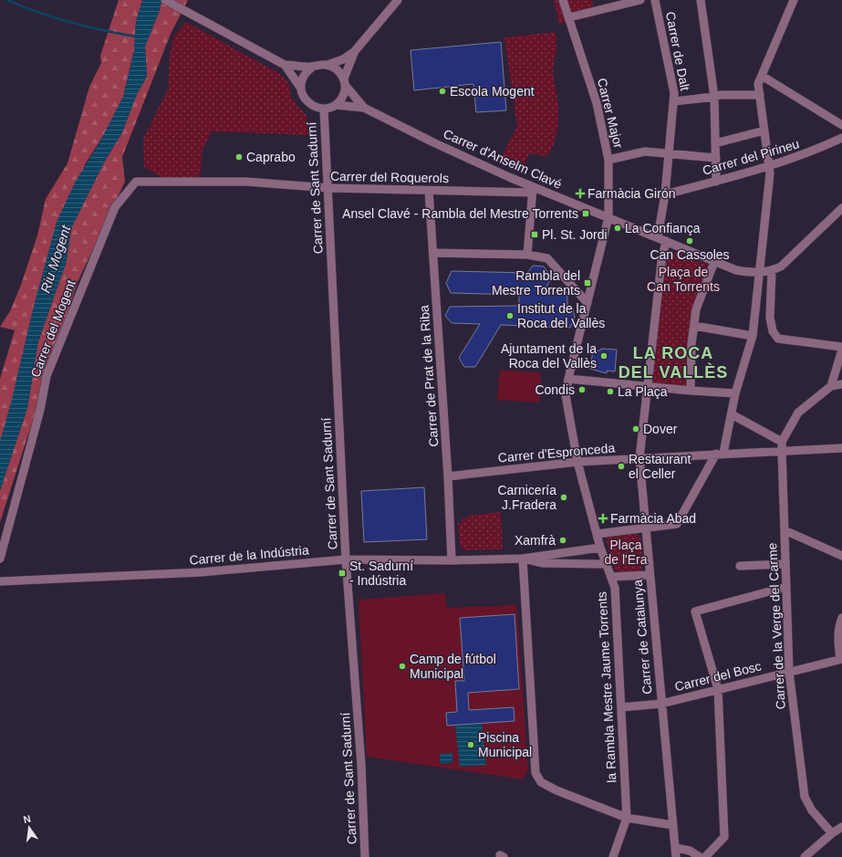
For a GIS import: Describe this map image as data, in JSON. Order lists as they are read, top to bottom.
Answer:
{
  "streets": {
    "street": [
      "Carrer de Dalt",
      "Carrer Major",
      "Carrer del Pirineu",
      "Carrer d'Anselm Clavé",
      "Carrer del Roquerols",
      "Carrer de Sant Sadurní",
      "Carrer del Mogent",
      "Carrer de Prat de la Riba",
      "Carrer d'Espronceda",
      "Carrer de la Indústria",
      "Carrer de la Verge del Carme",
      "Carrer de Catalunya",
      "Carrer del Bosc",
      "la Rambla Mestre Jaume Torrents"
    ]
  },
  "crossings": [
    ["Carrer de Dalt", "Carrer del Pirineu"],
    ["Carrer de Dalt", "Carrer d'Anselm Clavé"],
    ["Carrer de Dalt", "Carrer de Catalunya"],
    ["Carrer Major", "Carrer d'Anselm Clavé"],
    ["Carrer Major", "la Rambla Mestre Jaume Torrents"],
    ["Carrer d'Anselm Clavé", "Carrer del Roquerols"],
    ["Carrer d'Anselm Clavé", "Carrer de Catalunya"],
    ["Carrer d'Anselm Clavé", "la Rambla Mestre Jaume Torrents"],
    ["Carrer del Roquerols", "Carrer de Sant Sadurní"],
    ["Carrer del Roquerols", "Carrer del Mogent"],
    ["Carrer del Roquerols", "Carrer de Prat de la Riba"],
    ["Carrer de Sant Sadurní", "Carrer de la Indústria"],
    ["Carrer de Prat de la Riba", "Carrer d'Espronceda"],
    ["Carrer de Prat de la Riba", "Carrer de la Indústria"],
    ["Carrer d'Espronceda", "Carrer de la Verge del Carme"],
    ["Carrer d'Espronceda", "Carrer de Catalunya"],
    ["Carrer d'Espronceda", "la Rambla Mestre Jaume Torrents"],
    ["Carrer de la Indústria", "la Rambla Mestre Jaume Torrents"],
    ["Carrer de la Verge del Carme", "Carrer del Bosc"],
    ["Carrer de Catalunya", "Carrer del Bosc"],
    ["Carrer del Bosc", "la Rambla Mestre Jaume Torrents"]
  ],
  "districts": ["LA ROCA DEL VALLÈS"],
  "water": ["Riu Mogent"],
  "parks": ["Plaça de Can Torrents", "Plaça de l'Era"],
  "places": {
    "other": [
      "Escola Mogent",
      "Caprabo",
      "La Confiança",
      "Can Cassoles",
      "Institut de la Roca del Vallès",
      "Ajuntament de la Roca del Vallès",
      "Condis",
      "La Plaça",
      "Dover",
      "Restaurant el Celler",
      "Carnicería J.Fradera",
      "Xamfrà",
      "Camp de fútbol Municipal",
      "Piscina Municipal"
    ],
    "health": ["Farmàcia Girón", "Farmàcia Abad"],
    "transit": [
      "Ansel Clavé - Rambla del Mestre Torrents",
      "Pl. St. Jordi",
      "Rambla del Mestre Torrents",
      "St. Sadurní - Indústria"
    ]
  },
  "north": "top"
}
